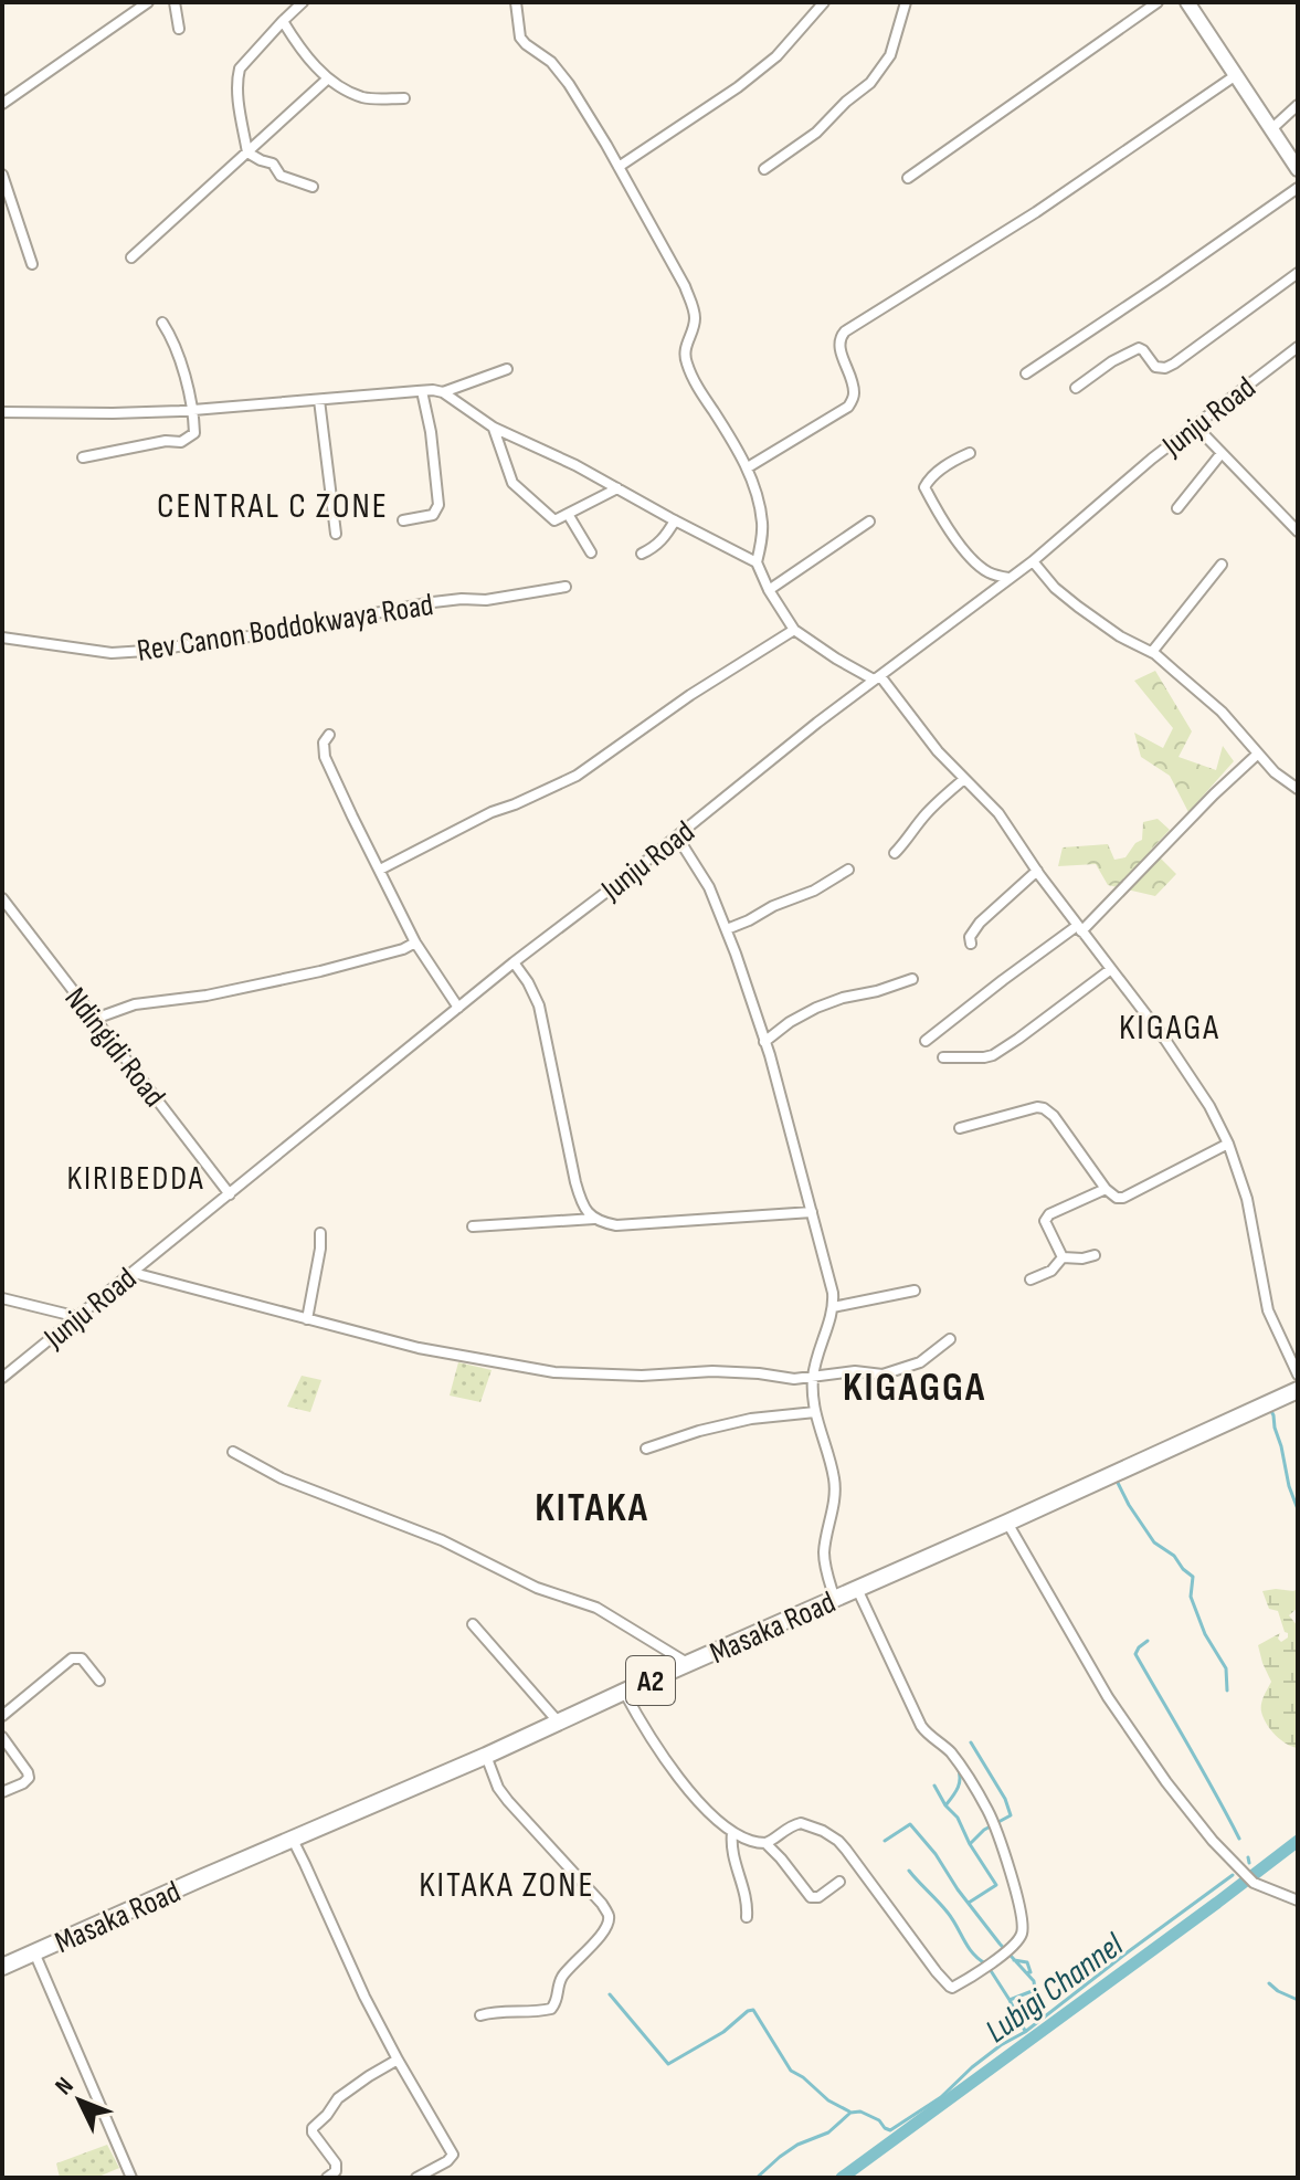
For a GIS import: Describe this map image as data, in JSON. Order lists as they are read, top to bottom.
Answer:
{
  "streets": {
    "main road": ["Masaka Road", "A2"],
    "street": ["Junju Road", "Rev Canon Boddokwaya Road", "Ndingidi Road"]
  },
  "crossings": [
    ["Junju Road", "Ndingidi Road"]
  ],
  "districts": [
    "CENTRAL C ZONE",
    "KIGAGA",
    "KIRIBEDDA",
    "KIGAGGA",
    "KITAKA",
    "KITAKA ZONE"
  ],
  "water": ["Lubigi Channel"],
  "north": "top left"
}
